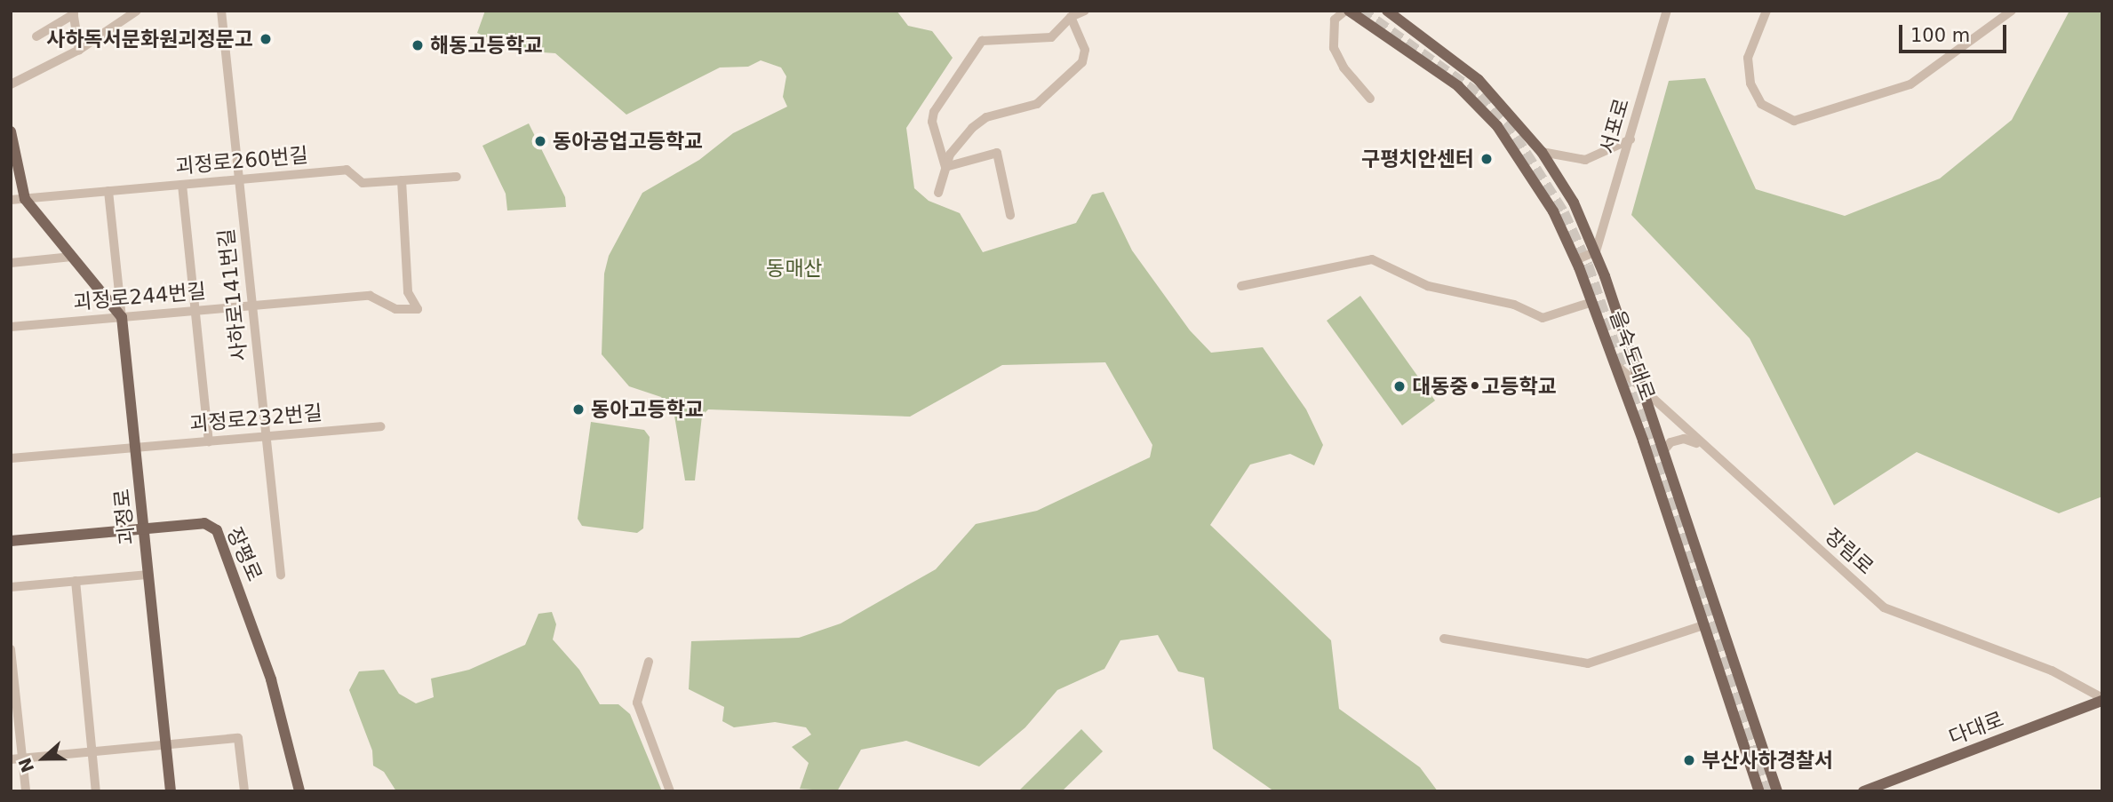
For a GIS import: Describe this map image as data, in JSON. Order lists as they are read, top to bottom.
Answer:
{
  "streets": {
    "main road": [
      "을숙도대로",
      "괴정로",
      "장평로",
      "다대로"
    ],
    "street": [
      "서포로",
      "괴정로260번길",
      "사하로141번길",
      "괴정로244번길",
      "괴정로232번길",
      "장림로"
    ]
  },
  "crossings": [
    ["서포로", "을숙도대로"],
    ["괴정로260번길", "사하로141번길"],
    ["괴정로260번길", "괴정로244번길"],
    ["사하로141번길", "괴정로244번길"],
    ["사하로141번길", "괴정로232번길"],
    ["괴정로244번길", "괴정로"],
    ["을숙도대로", "장림로"],
    ["괴정로232번길", "괴정로"],
    ["괴정로", "장평로"],
    ["장림로", "다대로"]
  ],
  "parks": ["동매산"],
  "places": [
    "사하독서문화원괴정문고",
    "해동고등학교",
    "동아공업고등학교",
    "구평치안센터",
    "대동중•고등학교",
    "동아고등학교",
    "부산사하경찰서"
  ],
  "scale_bar": "100 m",
  "north": "left"
}
